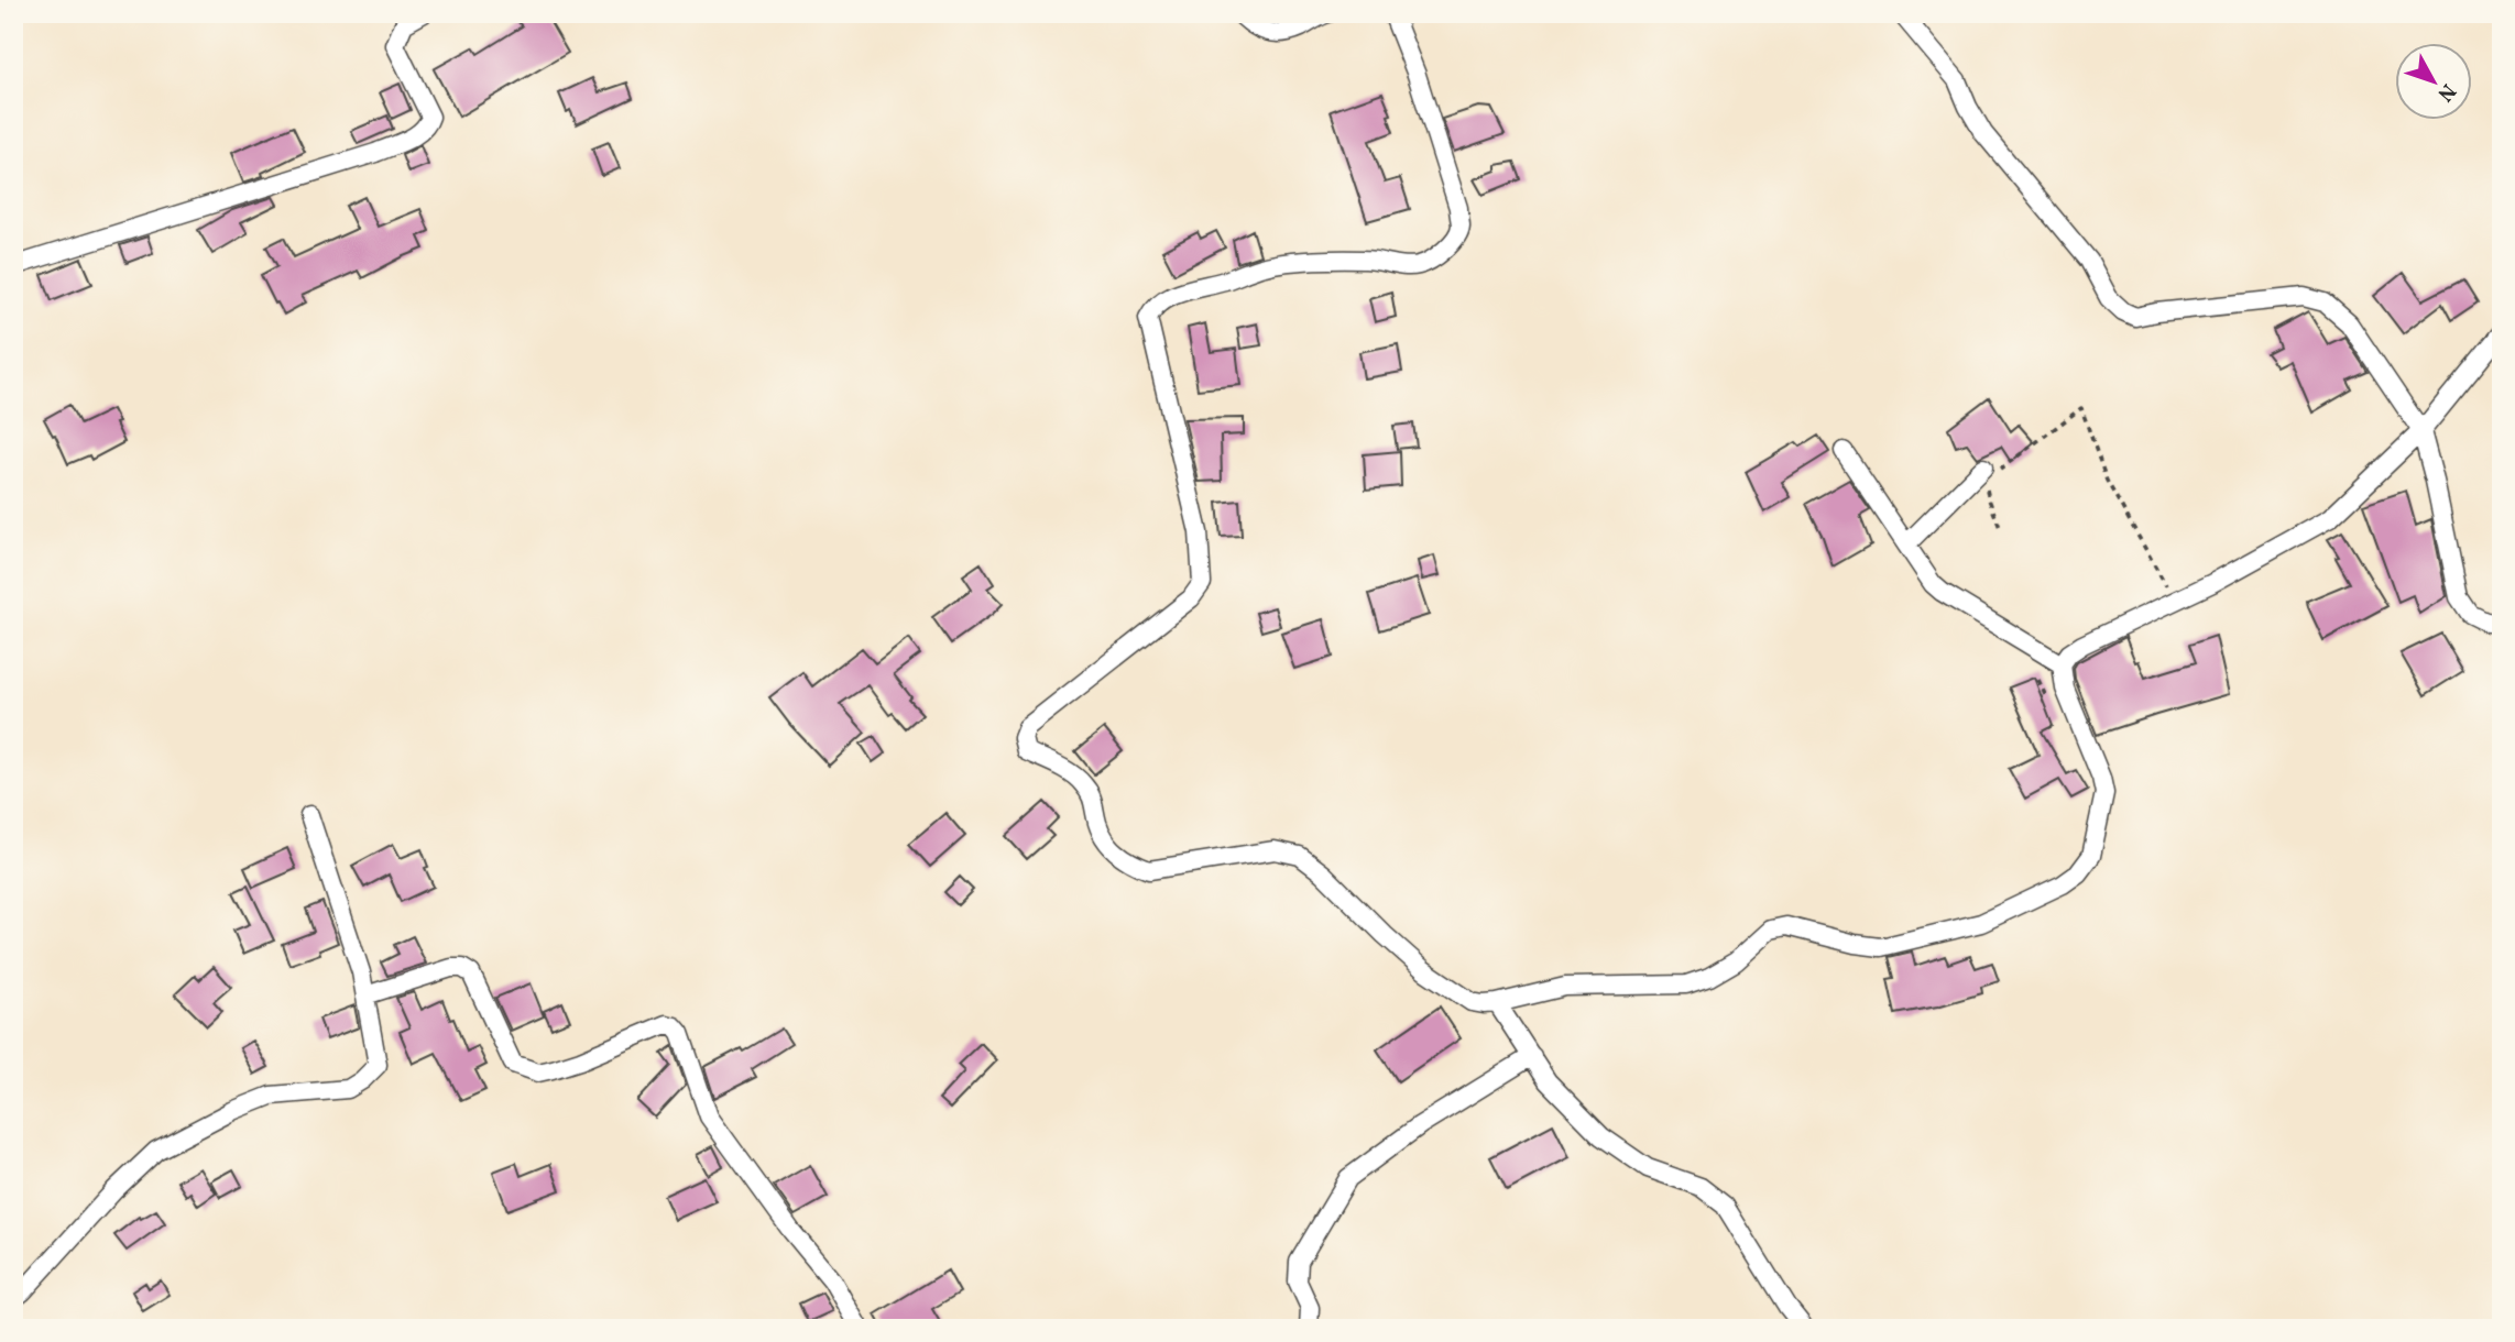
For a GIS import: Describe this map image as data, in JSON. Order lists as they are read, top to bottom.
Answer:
{
  "north": "bottom right"
}
